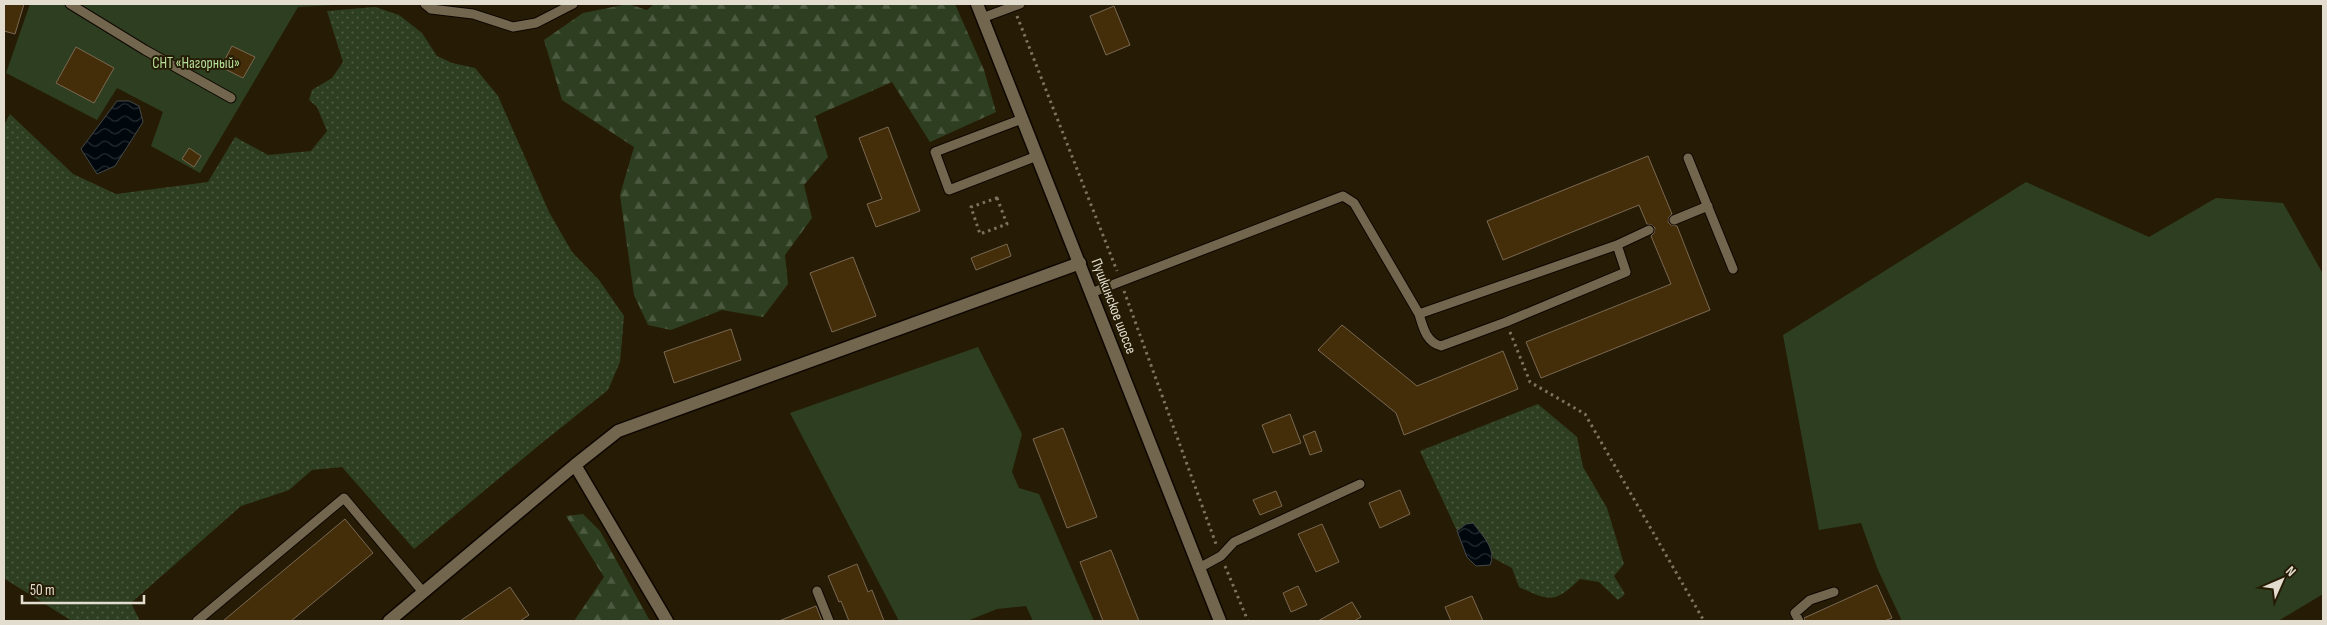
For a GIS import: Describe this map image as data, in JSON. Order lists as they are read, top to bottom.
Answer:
{
  "streets": {
    "street": ["Пушкинское шоссе"]
  },
  "parks": ["СНТ «Нагорный»"],
  "scale_bar": "50 m",
  "north": "top right"
}
